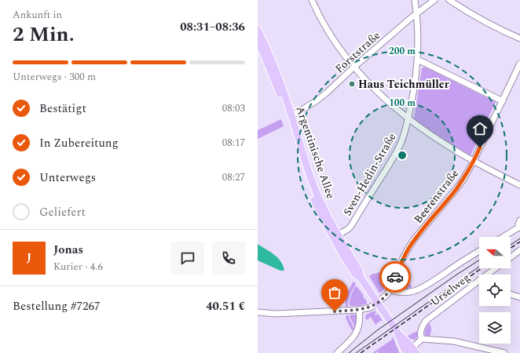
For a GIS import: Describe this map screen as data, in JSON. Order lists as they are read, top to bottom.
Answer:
{
  "streets": {
    "main road": ["Argentinische Allee"],
    "street": [
      "Forststraße",
      "Sven-Hedin-Straße",
      "Beerenstraße",
      "Urselweg"
    ]
  },
  "crossings": [
    ["Forststraße", "Argentinische Allee"],
    ["Forststraße", "Sven-Hedin-Straße"],
    ["Argentinische Allee", "Sven-Hedin-Straße"],
    ["Argentinische Allee", "Beerenstraße"]
  ],
  "places": ["Haus Teichmüller"],
  "north": "left",
  "page": {
    "heading": ["2 Min.", "Ankunft in", "08:31–08:36"],
    "panel": [
      "Jonas",
      "Kurier · 4.6",
      "Bestellung #7267",
      "40.51 €"
    ],
    "bar": "Unterwegs · 300 m",
    "list": [
      ["Bestätigt", "08:03"],
      ["In Zubereitung", "08:17"],
      ["Unterwegs", "08:27"],
      "Geliefert"
    ],
    "round": "J"
  },
  "rings": ["200 m", "100 m"]
}
